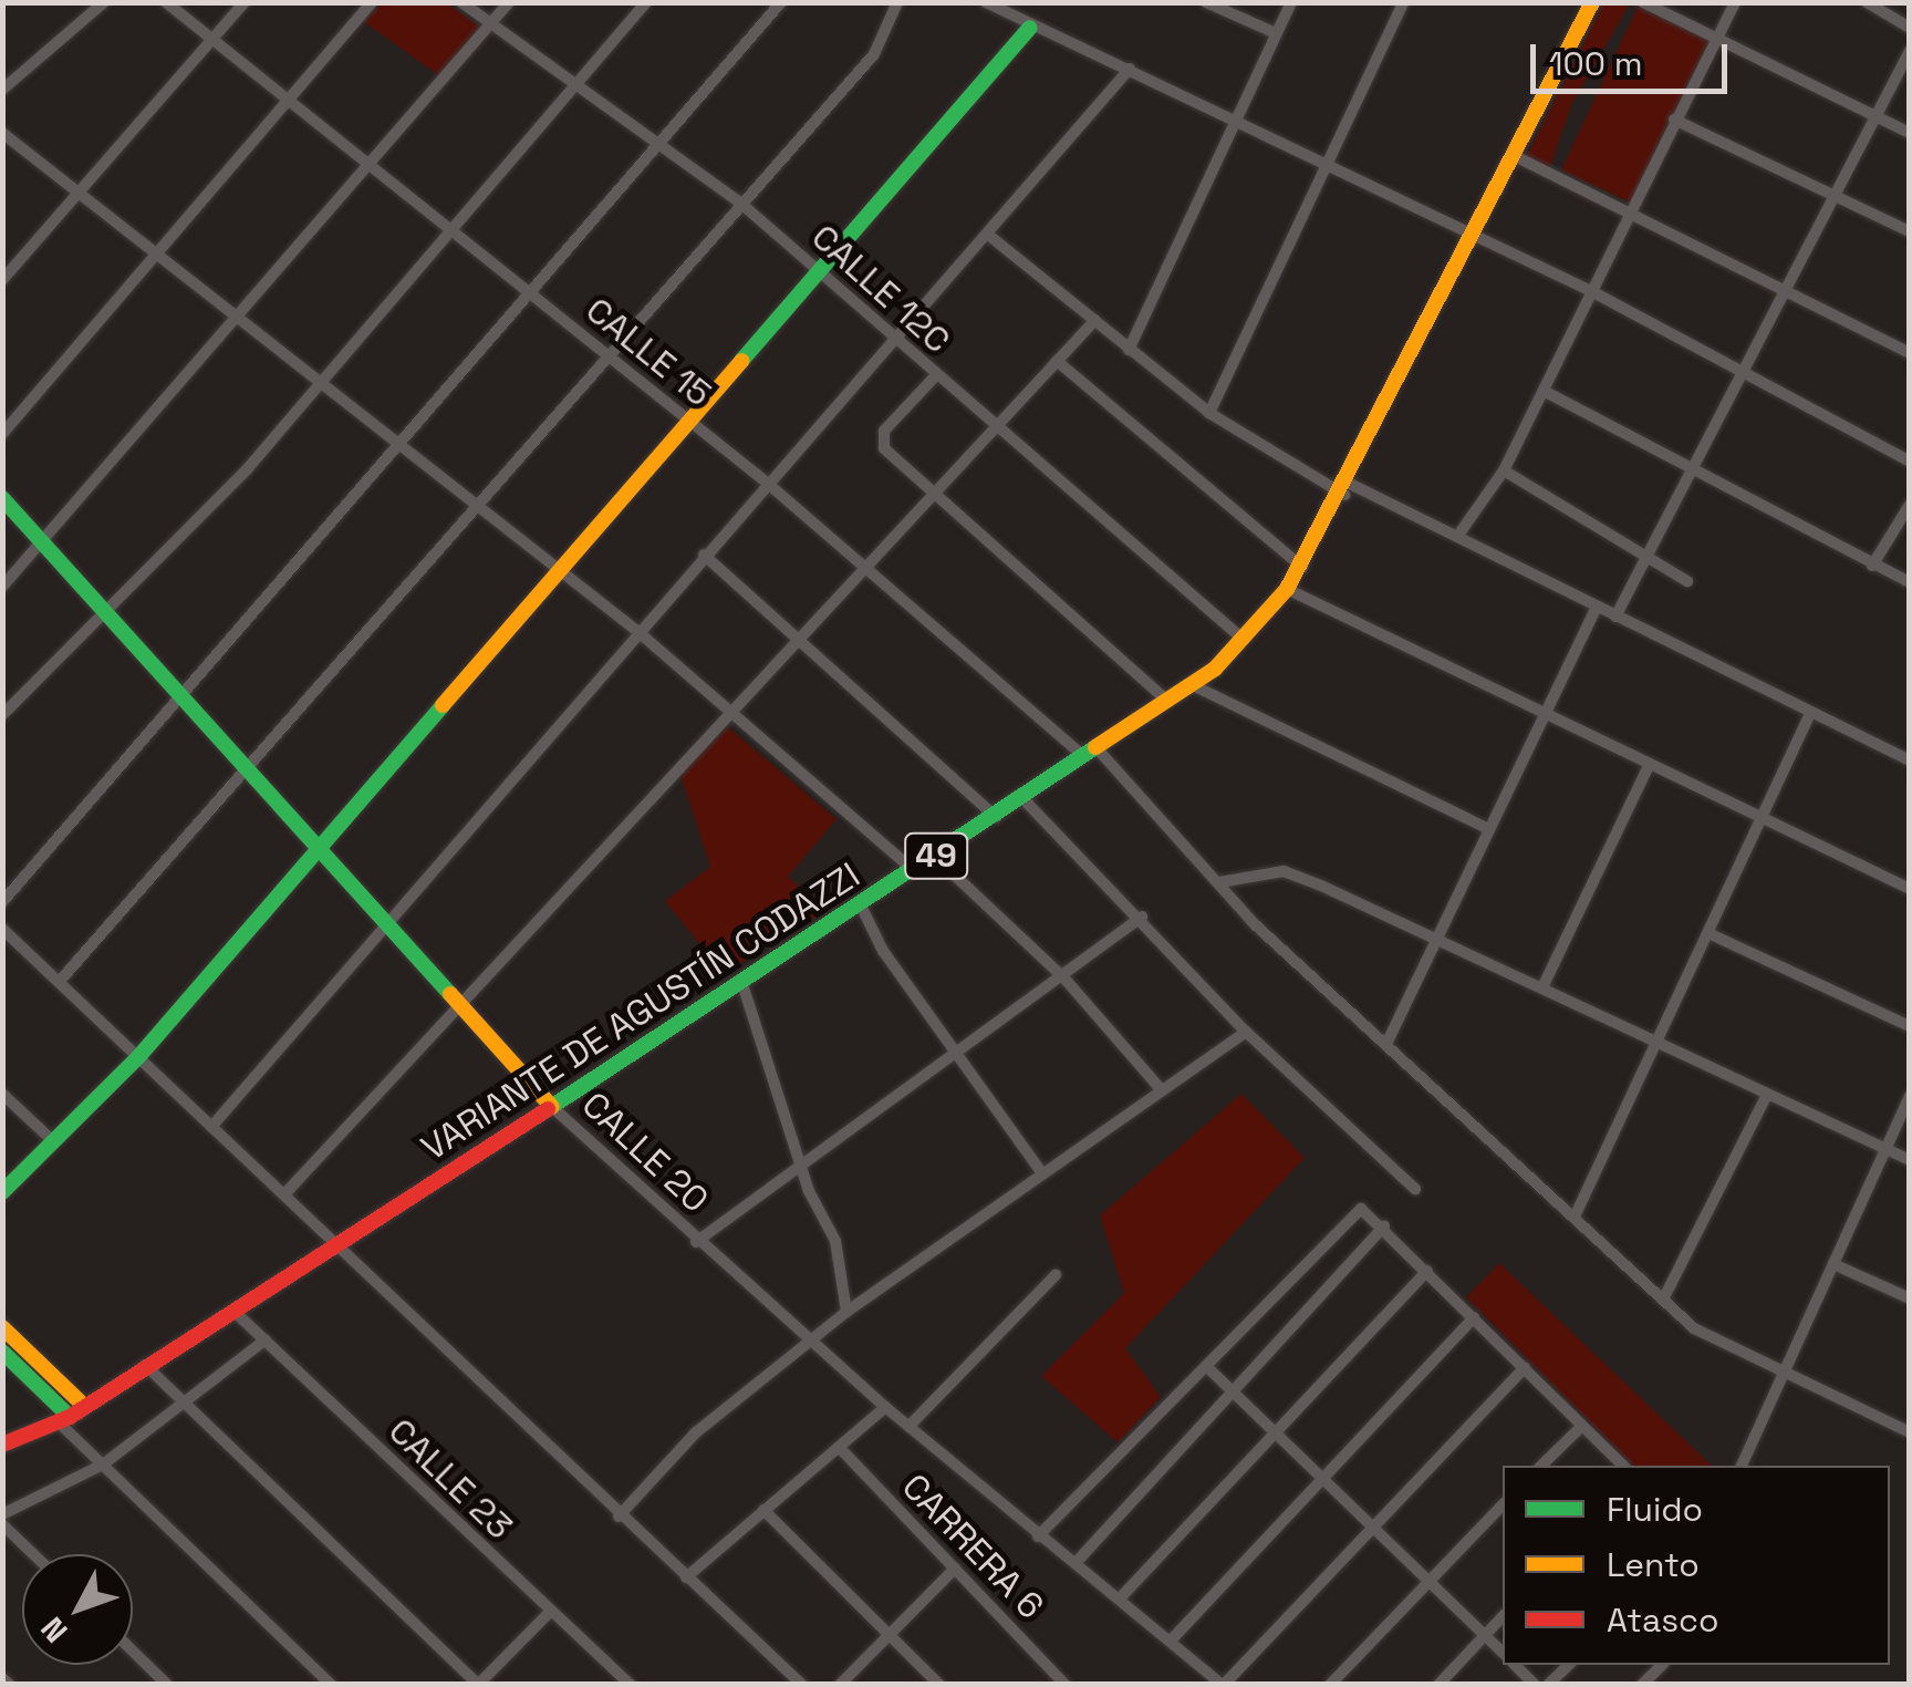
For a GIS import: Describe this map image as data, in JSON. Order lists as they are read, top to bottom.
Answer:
{
  "streets": {
    "street": [
      "CALLE 12C",
      "CALLE 15",
      "49",
      "VARIANTE DE AGUSTÍN CODAZZI",
      "CALLE 20",
      "CALLE 23",
      "CARRERA 6"
    ]
  },
  "crossings": [
    ["CALLE 12C", "VARIANTE DE AGUSTÍN CODAZZI"],
    ["CALLE 15", "VARIANTE DE AGUSTÍN CODAZZI"],
    ["VARIANTE DE AGUSTÍN CODAZZI", "CALLE 20"],
    ["VARIANTE DE AGUSTÍN CODAZZI", "CALLE 23"]
  ],
  "legend": ["Fluido", "Lento", "Atasco"],
  "scale_bar": "100 m",
  "north": "bottom left"
}
